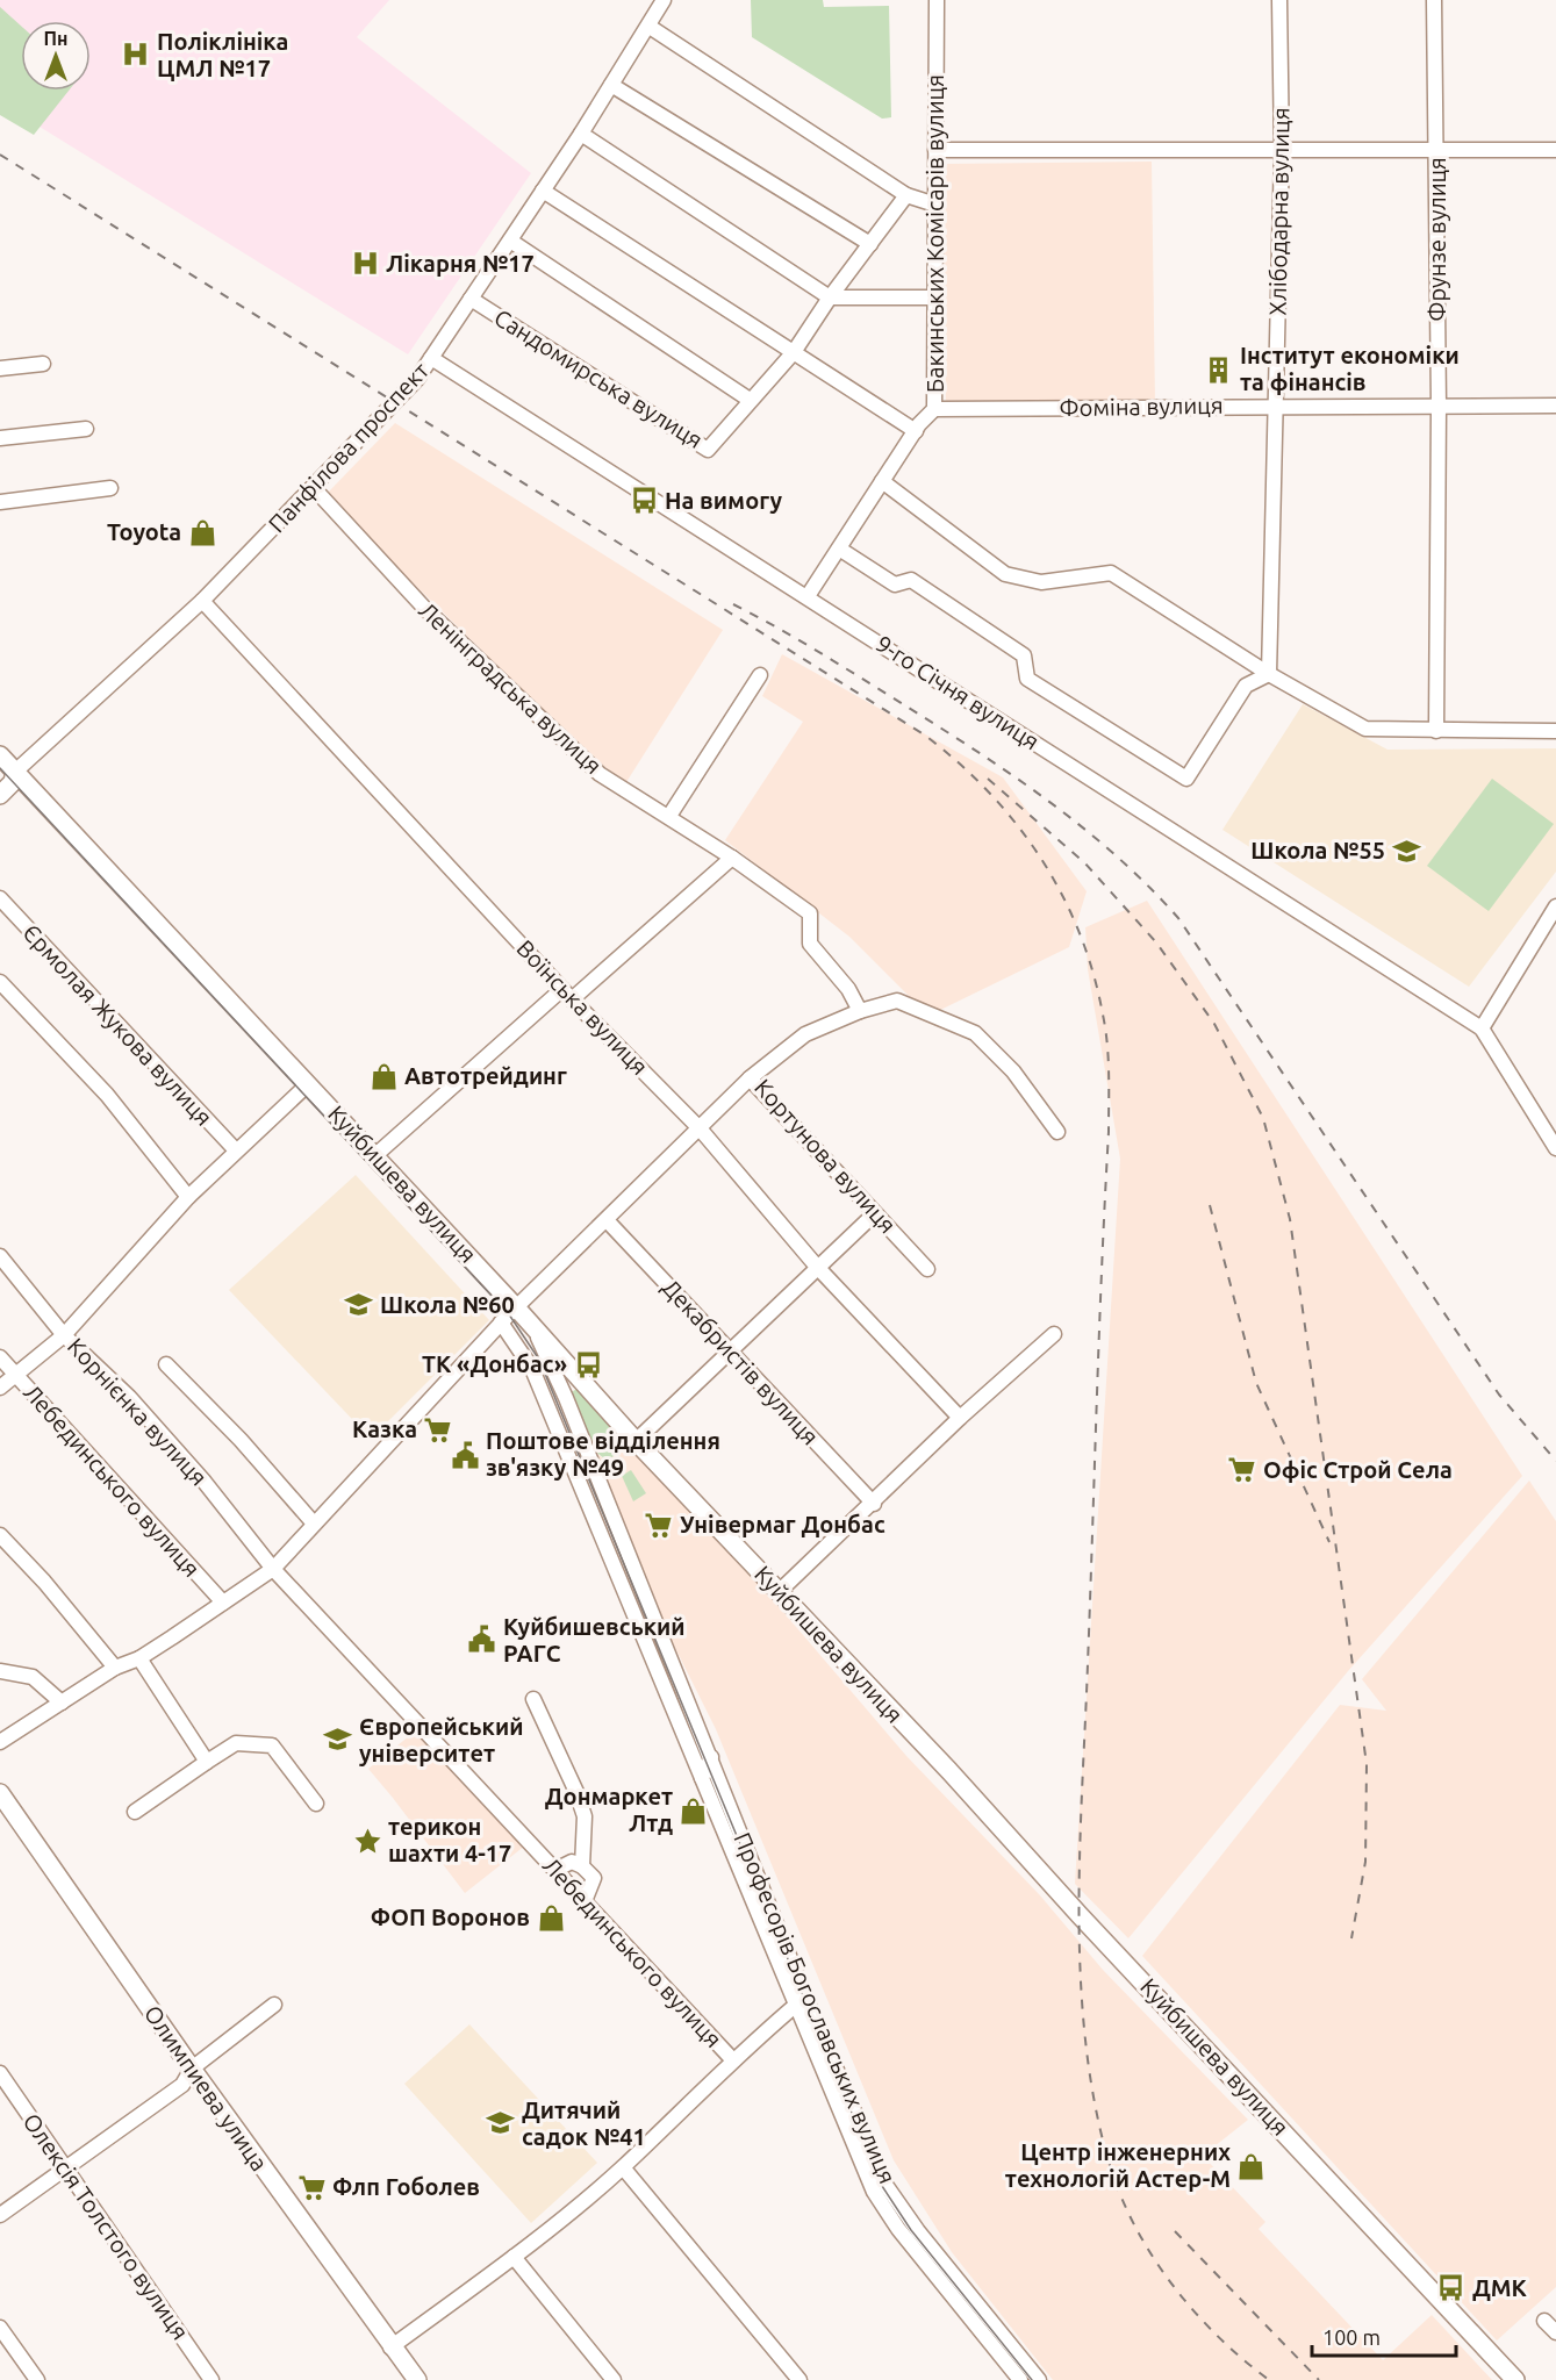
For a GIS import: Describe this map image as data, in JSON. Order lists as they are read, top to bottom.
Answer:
{
  "streets": {
    "main road": ["Куйбишева вулиця", "Олимпиева улица"],
    "street": [
      "Хлібодарна вулиця",
      "Бакинських Комісарів вулиця",
      "Фрунзе вулиця",
      "Сандомирська вулиця",
      "Фоміна вулиця",
      "Панфілова проспект",
      "Ленінградська вулиця",
      "9-го Січня вулиця",
      "Воїнська вулиця",
      "Єрмолая Жукова вулиця",
      "Кортунова вулиця",
      "Декабристів вулиця",
      "Корнієнка вулиця",
      "Лебединського вулиця",
      "Професорів Богославських вулиця",
      "Олексія Толстого вулиця"
    ]
  },
  "crossings": [
    ["Хлібодарна вулиця", "Фоміна вулиця"],
    ["Бакинських Комісарів вулиця", "Фоміна вулиця"],
    ["Бакинських Комісарів вулиця", "9-го Січня вулиця"],
    ["Фрунзе вулиця", "Фоміна вулиця"],
    ["Сандомирська вулиця", "Панфілова проспект"],
    ["Панфілова проспект", "Ленінградська вулиця"],
    ["Панфілова проспект", "9-го Січня вулиця"],
    ["Панфілова проспект", "Воїнська вулиця"],
    ["Панфілова проспект", "Куйбишева вулиця"],
    ["Ленінградська вулиця", "Кортунова вулиця"],
    ["Куйбишева вулиця", "Професорів Богославських вулиця"],
    ["Корнієнка вулиця", "Лебединського вулиця"]
  ],
  "places": {
    "hospital": ["Поліклініка ЦМЛ №17", "Лікарня №17"],
    "building": ["Інститут економіки та фінансів"],
    "bus stop": ["На вимогу", "ТК «Донбас»", "ДМК"],
    "shop": [
      "Toyota",
      "Автотрейдинг",
      "Донмаркет Лтд",
      "ФОП Воронов",
      "Центр інженерних технологій Астер-М"
    ],
    "school or university": [
      "Школа №55",
      "Школа №60",
      "Європейський університет",
      "Дитячий садок №41"
    ],
    "supermarket": [
      "Казка",
      "Офіс Строй Села",
      "Універмаг Донбас",
      "Флп Гоболев"
    ],
    "public building": ["Поштове відділення зв'язку №49", "Куйбишевський РАГС"],
    "place": ["терикон шахти 4-17"]
  },
  "scale_bar": "100 m",
  "north": "top"
}
